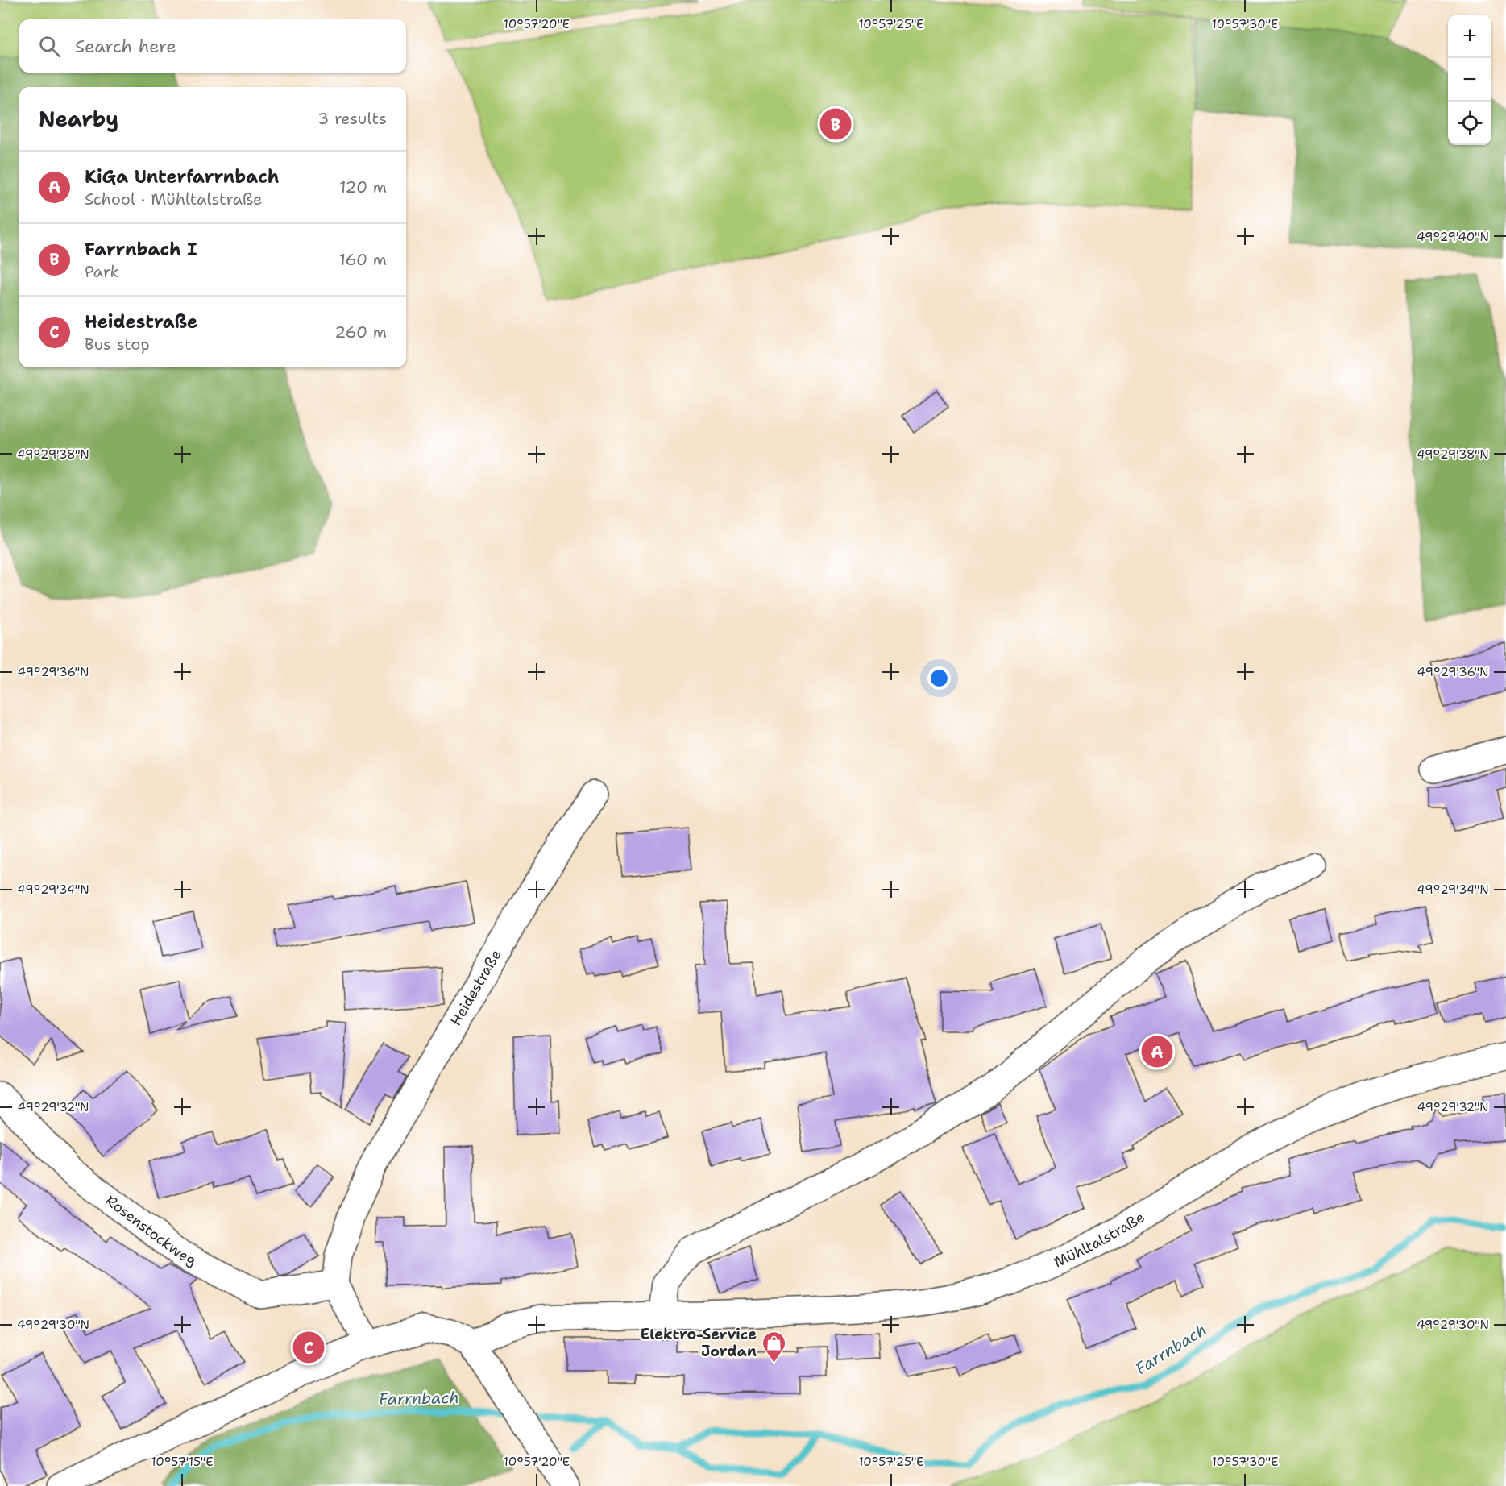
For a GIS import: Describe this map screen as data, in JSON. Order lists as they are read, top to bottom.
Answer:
{
  "streets": {
    "street": ["Heidestraße", "Rosenstockweg", "Mühltalstraße"]
  },
  "crossings": [
    ["Heidestraße", "Rosenstockweg"]
  ],
  "water": ["Farrnbach"],
  "places": {
    "shop": ["Elektro-Service Jordan"]
  },
  "page": {
    "map_buttons": ["+", "−"],
    "search": "Search here",
    "heading": ["Nearby", "3 results"],
    "pins": ["B", "A", "C"],
    "list": [
      {
        "mark": "A",
        "name": "KiGa Unterfarrnbach",
        "note": "School · Mühltalstraße",
        "value": "120 m"
      },
      {
        "mark": "B",
        "name": "Farrnbach I",
        "note": "Park",
        "value": "160 m"
      },
      {
        "mark": "C",
        "name": "Heidestraße",
        "note": "Bus stop",
        "value": "260 m"
      }
    ]
  },
  "coordinates": [
    "10°57'20\"E",
    "10°57'25\"E",
    "10°57'30\"E",
    "49°29'40\"N",
    "49°29'38\"N",
    "49°29'36\"N",
    "49°29'34\"N",
    "49°29'32\"N",
    "49°29'30\"N",
    "10°57'15\"E"
  ]
}
